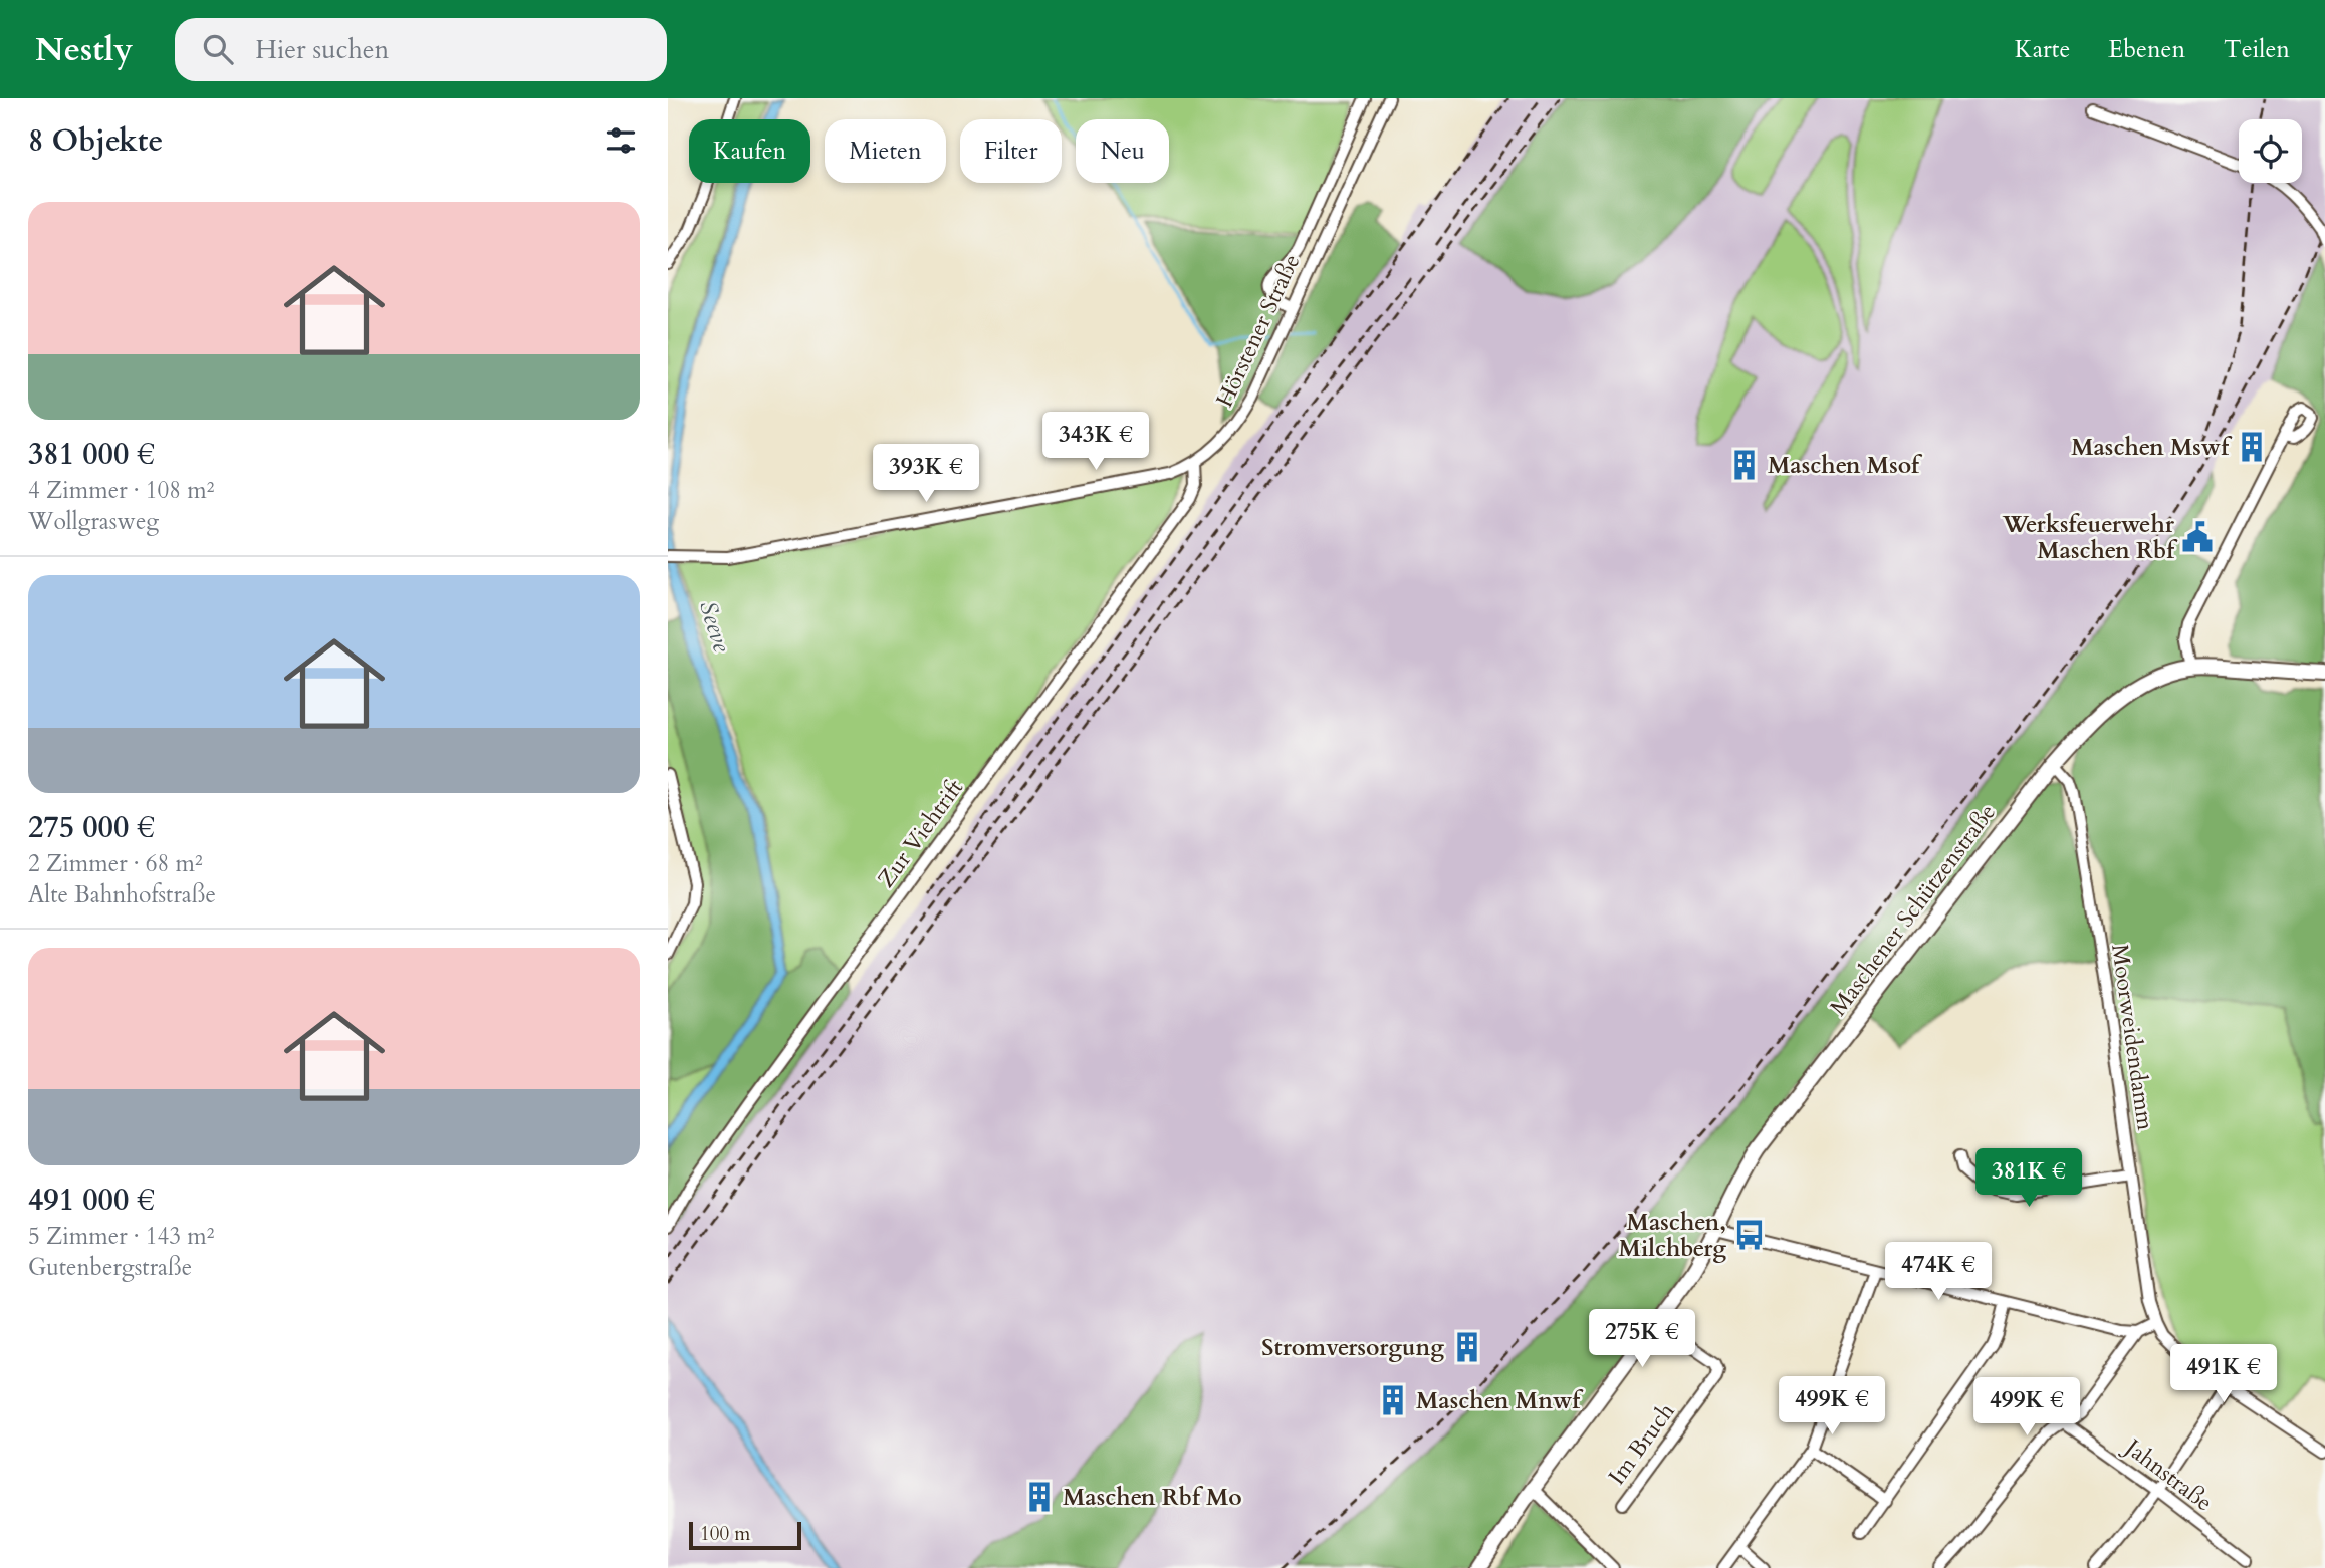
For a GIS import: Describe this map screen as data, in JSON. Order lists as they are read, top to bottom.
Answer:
{
  "streets": {
    "main road": ["Maschener Schützenstraße"],
    "street": [
      "Hörstener Straße",
      "Zur Viehtrift",
      "Moorweidendamm",
      "Im Bruch",
      "Jahnstraße"
    ]
  },
  "crossings": [
    ["Hörstener Straße", "Zur Viehtrift"],
    ["Maschener Schützenstraße", "Moorweidendamm"],
    ["Maschener Schützenstraße", "Im Bruch"]
  ],
  "water": ["Seeve"],
  "places": {
    "building": [
      "Maschen Mswf",
      "Maschen Msof",
      "Stromversorgung",
      "Maschen Mnwf",
      "Maschen Rbf Mo"
    ],
    "public building": ["Werksfeuerwehr Maschen Rbf"],
    "bus stop": ["Maschen, Milchberg"]
  },
  "scale_bar": "100 m",
  "page": {
    "header": "Nestly",
    "search": "Hier suchen",
    "nav": ["Karte", "Ebenen", "Teilen"],
    "heading": "8 Objekte",
    "chip": [
      "Kaufen",
      "Mieten",
      "Filter",
      "Neu"
    ],
    "list": [
      {
        "name": "381 000 €",
        "note": "4 Zimmer · 108 m² · Wollgrasweg"
      },
      {
        "name": "275 000 €",
        "note": "2 Zimmer · 68 m² · Alte Bahnhofstraße"
      },
      {
        "name": "491 000 €",
        "note": "5 Zimmer · 143 m² · Gutenbergstraße"
      }
    ],
    "price": [
      "343K €",
      "393K €",
      "381K €",
      "474K €",
      "275K €",
      "491K €",
      "499K €",
      "499K €"
    ],
    "scale": "100 m"
  }
}
